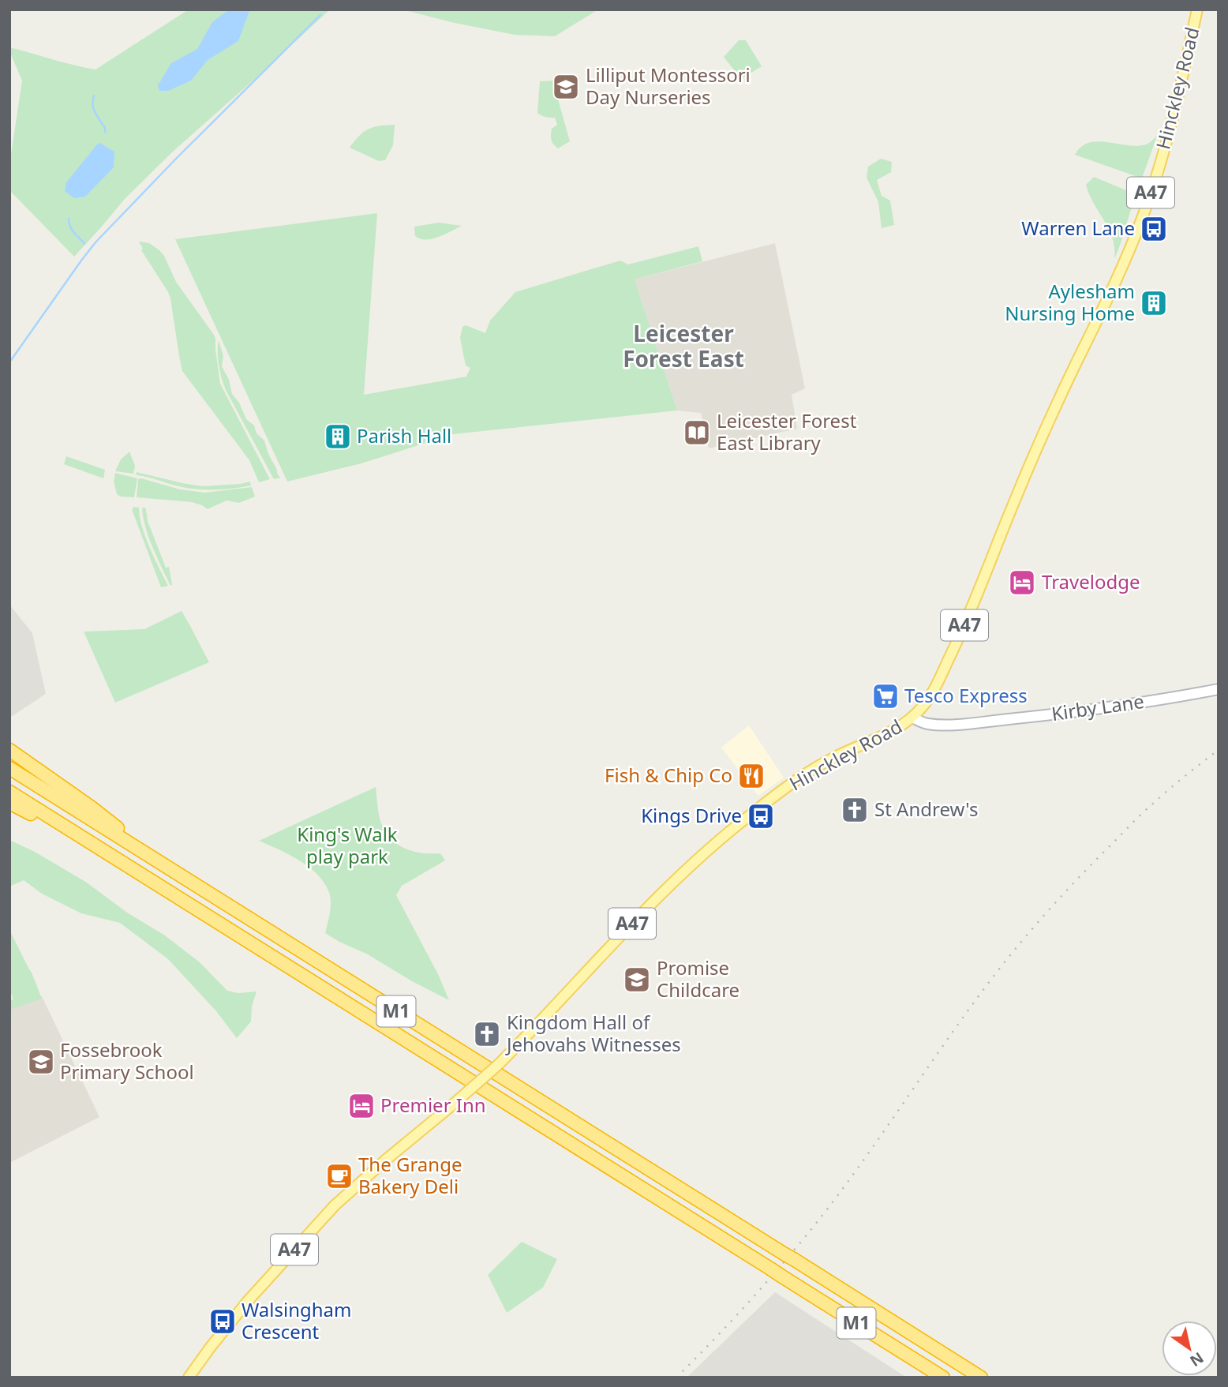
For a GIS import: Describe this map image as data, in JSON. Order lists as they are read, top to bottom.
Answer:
{
  "streets": {
    "highway": ["M1"],
    "main road": ["Hinckley Road", "A47"],
    "street": ["Kirby Lane"]
  },
  "crossings": [
    ["Hinckley Road", "Kirby Lane"]
  ],
  "districts": ["Leicester Forest East"],
  "parks": ["King's Walk play park"],
  "places": {
    "school or university": ["Lilliput Montessori Day Nurseries", "Promise Childcare", "Fossebrook Primary School"],
    "bus stop": ["Warren Lane", "Kings Drive", "Walsingham Crescent"],
    "building": ["Aylesham Nursing Home", "Parish Hall"],
    "library": ["Leicester Forest East Library"],
    "hotel": ["Travelodge", "Premier Inn"],
    "supermarket": ["Tesco Express"],
    "restaurant": ["Fish & Chip Co"],
    "church": ["St Andrew's", "Kingdom Hall of Jehovahs Witnesses"],
    "cafe": ["The Grange Bakery Deli"]
  },
  "north": "bottom right"
}
